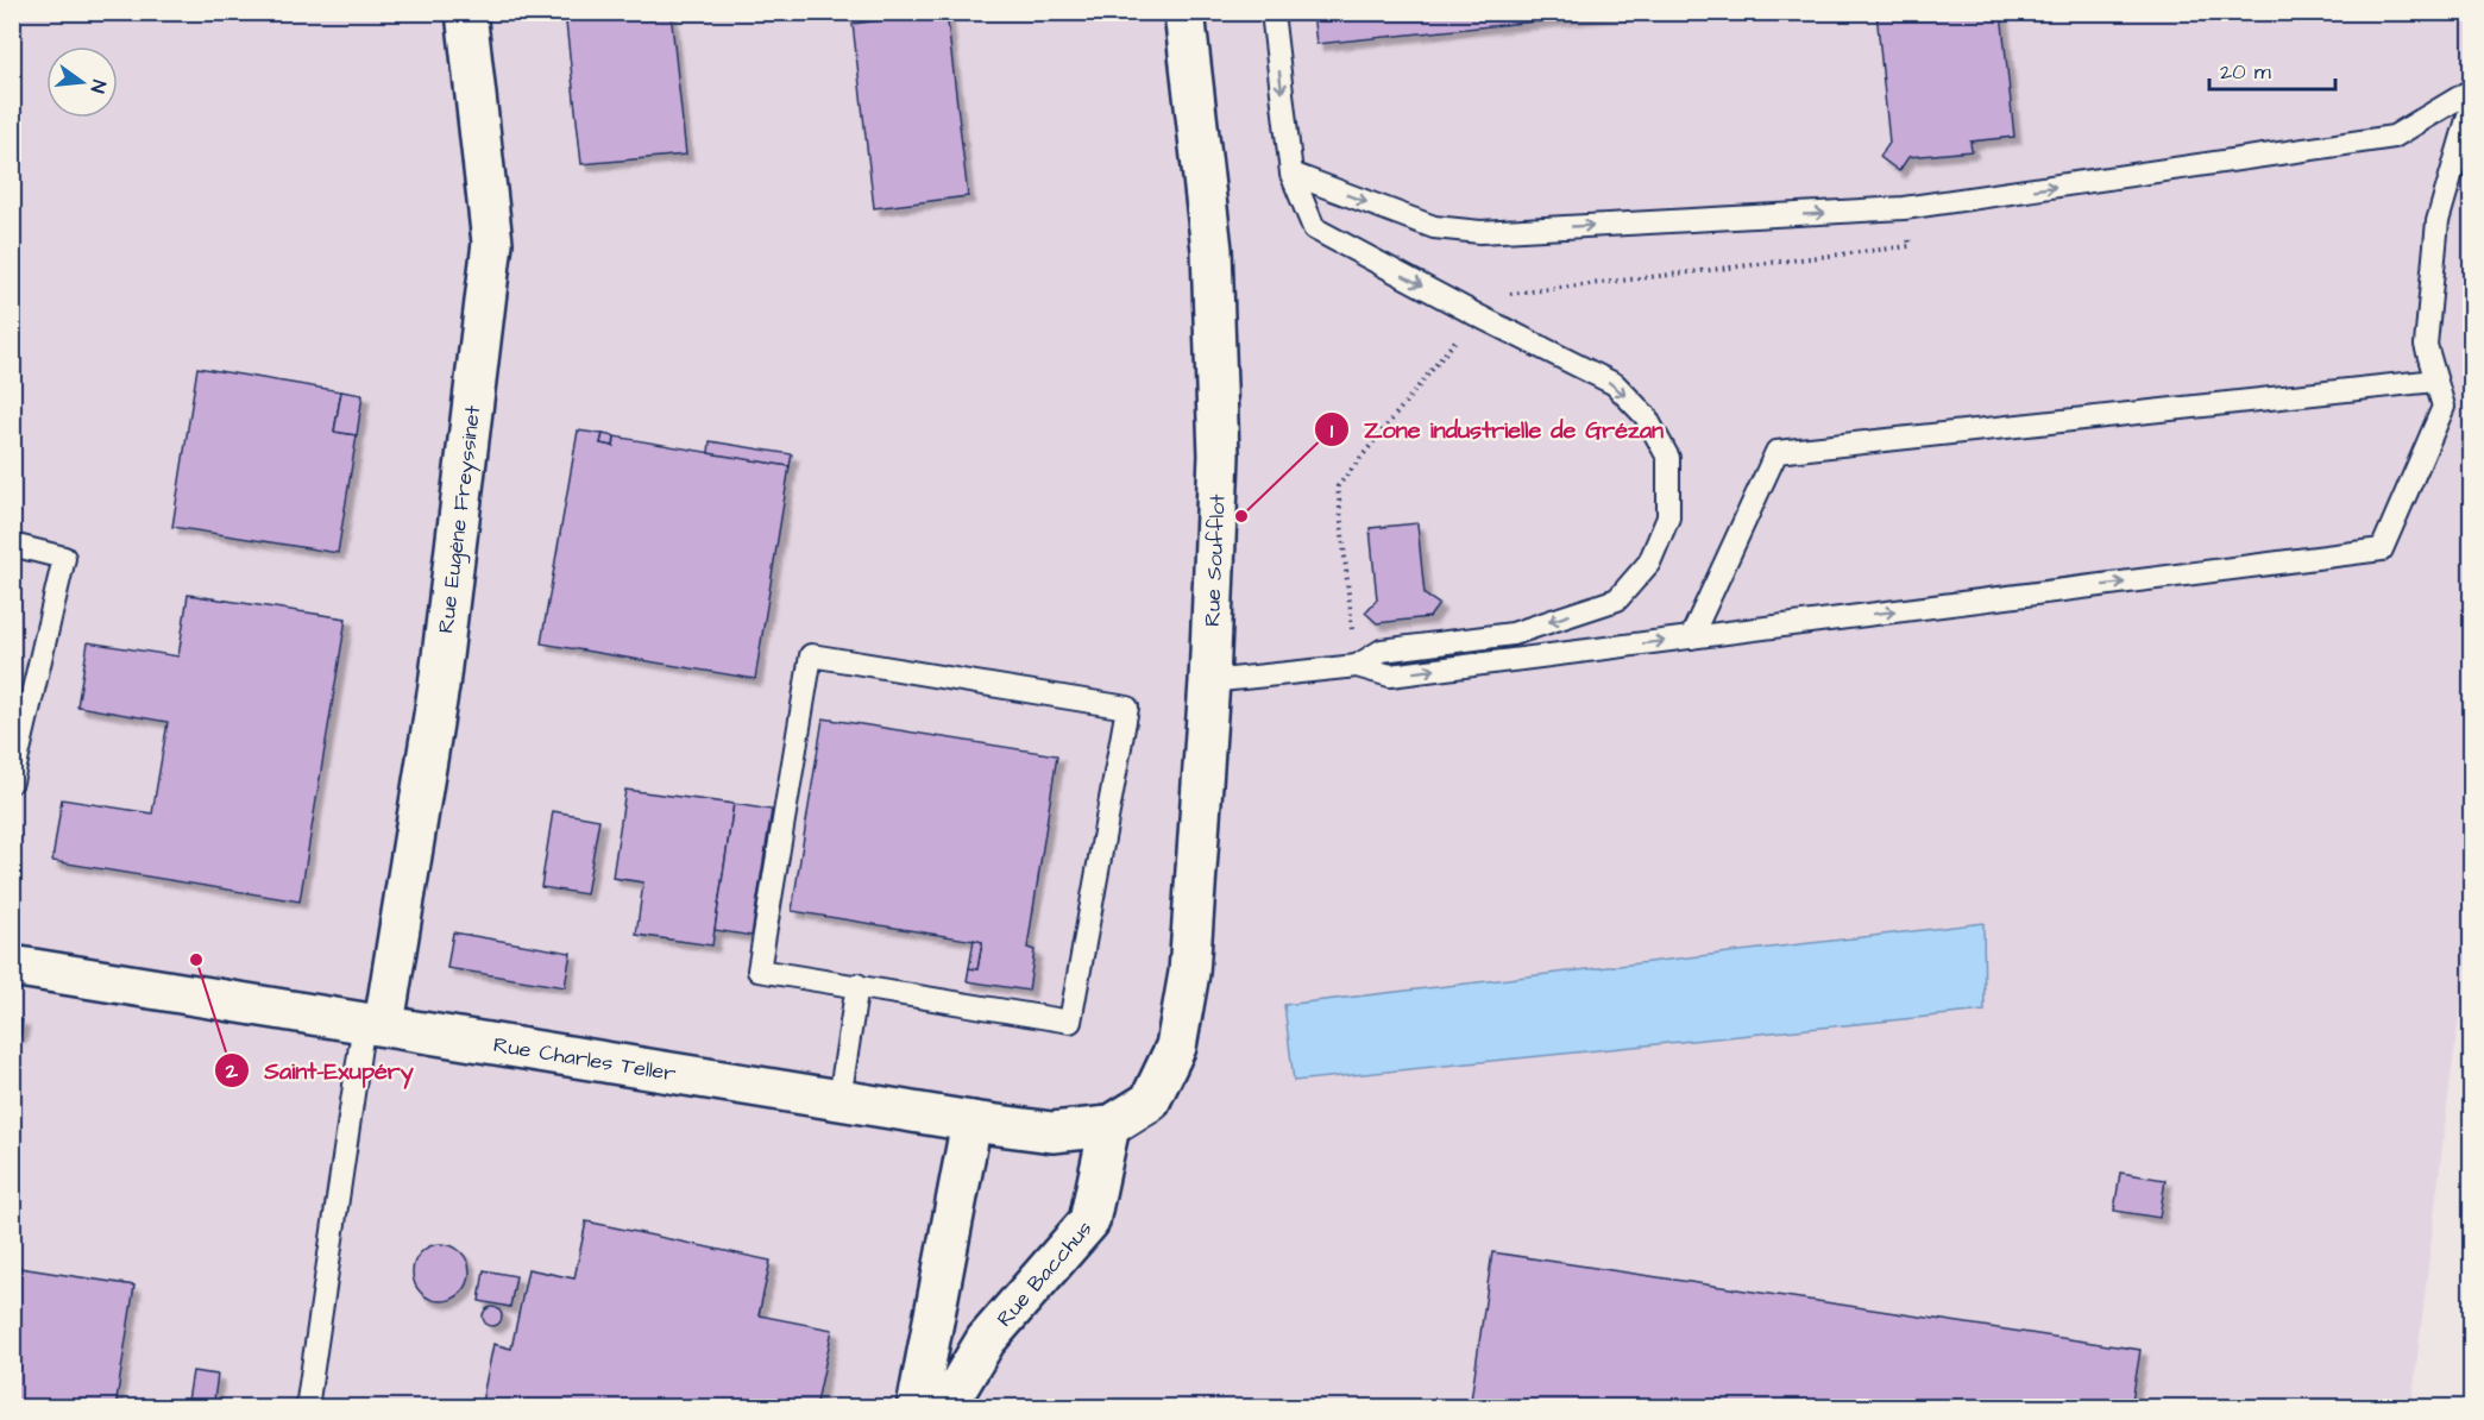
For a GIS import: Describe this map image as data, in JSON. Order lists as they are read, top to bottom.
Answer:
{
  "streets": {
    "street": [
      "Rue Eugène Freyssinet",
      "Rue Soufflot",
      "Rue Charles Teller",
      "Rue Bacchus"
    ]
  },
  "crossings": [
    ["Rue Eugène Freyssinet", "Rue Charles Teller"],
    ["Rue Soufflot", "Rue Charles Teller"],
    ["Rue Charles Teller", "Rue Bacchus"]
  ],
  "places": ["Zone industrielle de Grézan", "Saint-Exupéry"],
  "scale_bar": "20 m",
  "north": "right"
}
